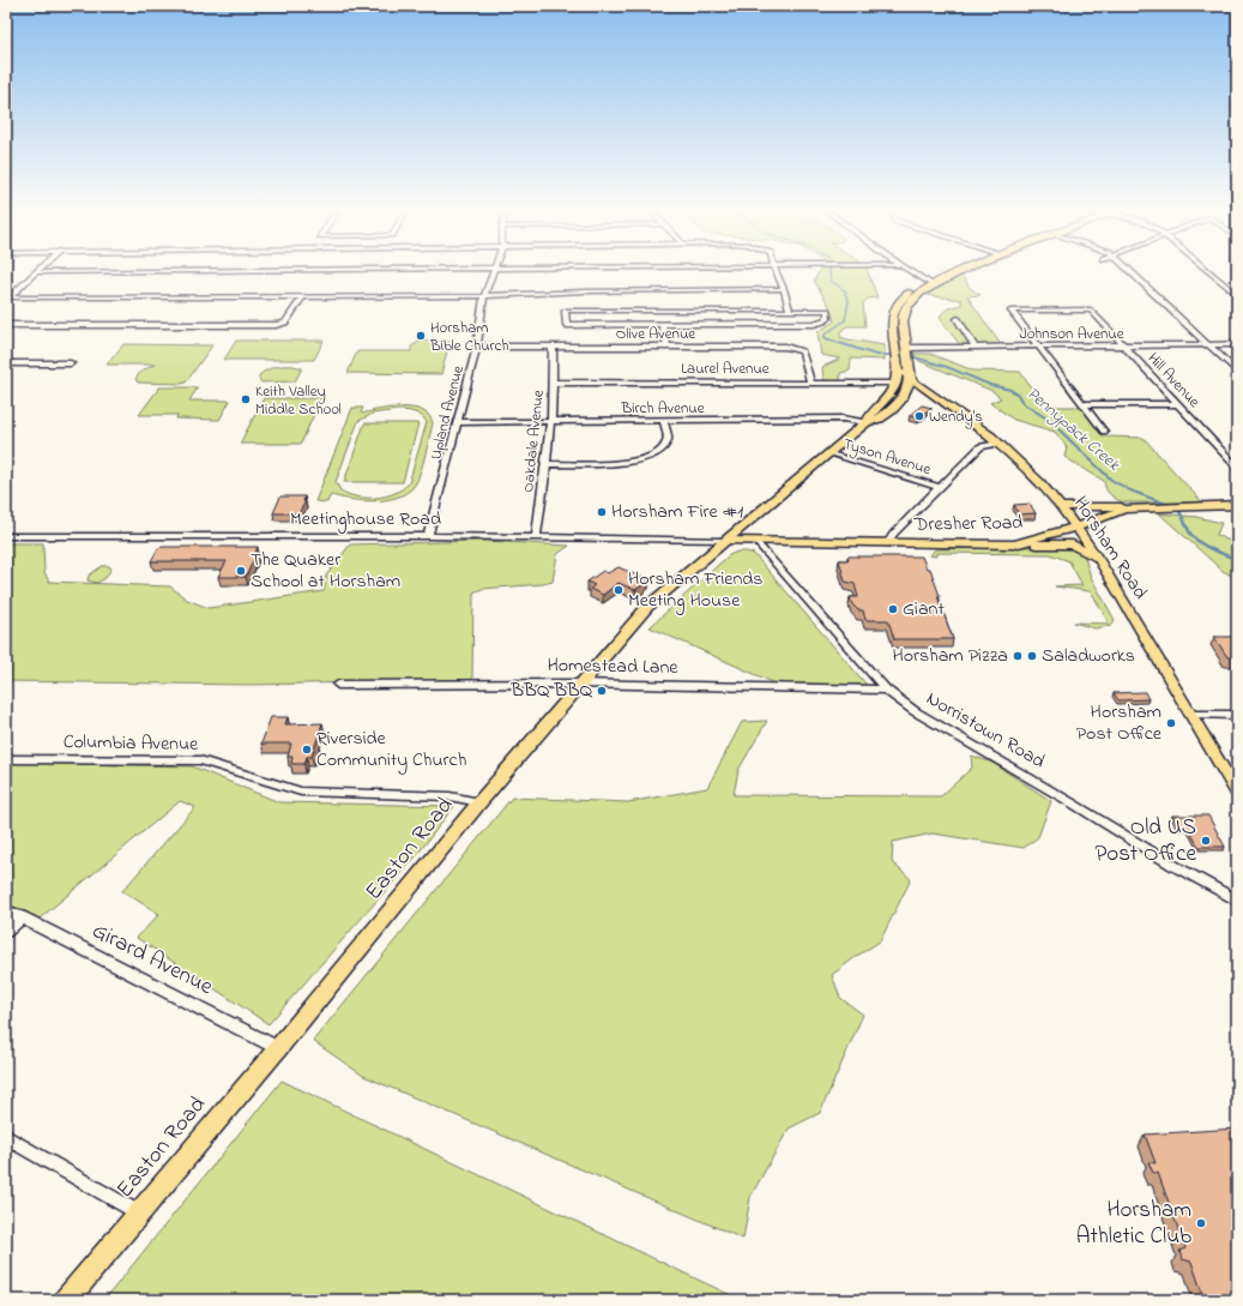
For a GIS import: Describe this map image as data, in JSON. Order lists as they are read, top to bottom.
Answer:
{
  "streets": {
    "highway": ["Easton Road"],
    "main road": ["Dresher Road", "Horsham Road"],
    "street": [
      "Olive Avenue",
      "Johnson Avenue",
      "Laurel Avenue",
      "Hill Avenue",
      "Birch Avenue",
      "Upland Avenue",
      "Oakdale Avenue",
      "Tyson Avenue",
      "Meetinghouse Road",
      "Homestead Lane",
      "Norristown Road",
      "Columbia Avenue",
      "Girard Avenue"
    ]
  },
  "crossings": [
    ["Olive Avenue", "Laurel Avenue"],
    ["Olive Avenue", "Upland Avenue"],
    ["Olive Avenue", "Oakdale Avenue"],
    ["Johnson Avenue", "Hill Avenue"],
    ["Johnson Avenue", "Easton Road"],
    ["Laurel Avenue", "Oakdale Avenue"],
    ["Laurel Avenue", "Easton Road"],
    ["Birch Avenue", "Upland Avenue"],
    ["Birch Avenue", "Oakdale Avenue"],
    ["Birch Avenue", "Easton Road"],
    ["Upland Avenue", "Meetinghouse Road"],
    ["Oakdale Avenue", "Meetinghouse Road"],
    ["Tyson Avenue", "Easton Road"],
    ["Meetinghouse Road", "Dresher Road"],
    ["Meetinghouse Road", "Easton Road"],
    ["Dresher Road", "Horsham Road"],
    ["Dresher Road", "Norristown Road"],
    ["Dresher Road", "Easton Road"],
    ["Horsham Road", "Easton Road"],
    ["Homestead Lane", "Norristown Road"],
    ["Homestead Lane", "Easton Road"],
    ["Columbia Avenue", "Easton Road"],
    ["Easton Road", "Girard Avenue"]
  ],
  "water": ["Pennypack Creek"],
  "places": [
    "Horsham Bible Church",
    "Keith Valley Middle School",
    "Wendy's",
    "Horsham Fire #1",
    "The Quaker School at Horsham",
    "Horsham Friends Meeting House",
    "Giant",
    "Horsham Pizza",
    "Saladworks",
    "BBQ BBQ",
    "Horsham Post Office",
    "Riverside Community Church",
    "Old US Post Office",
    "Horsham Athletic Club"
  ]
}
